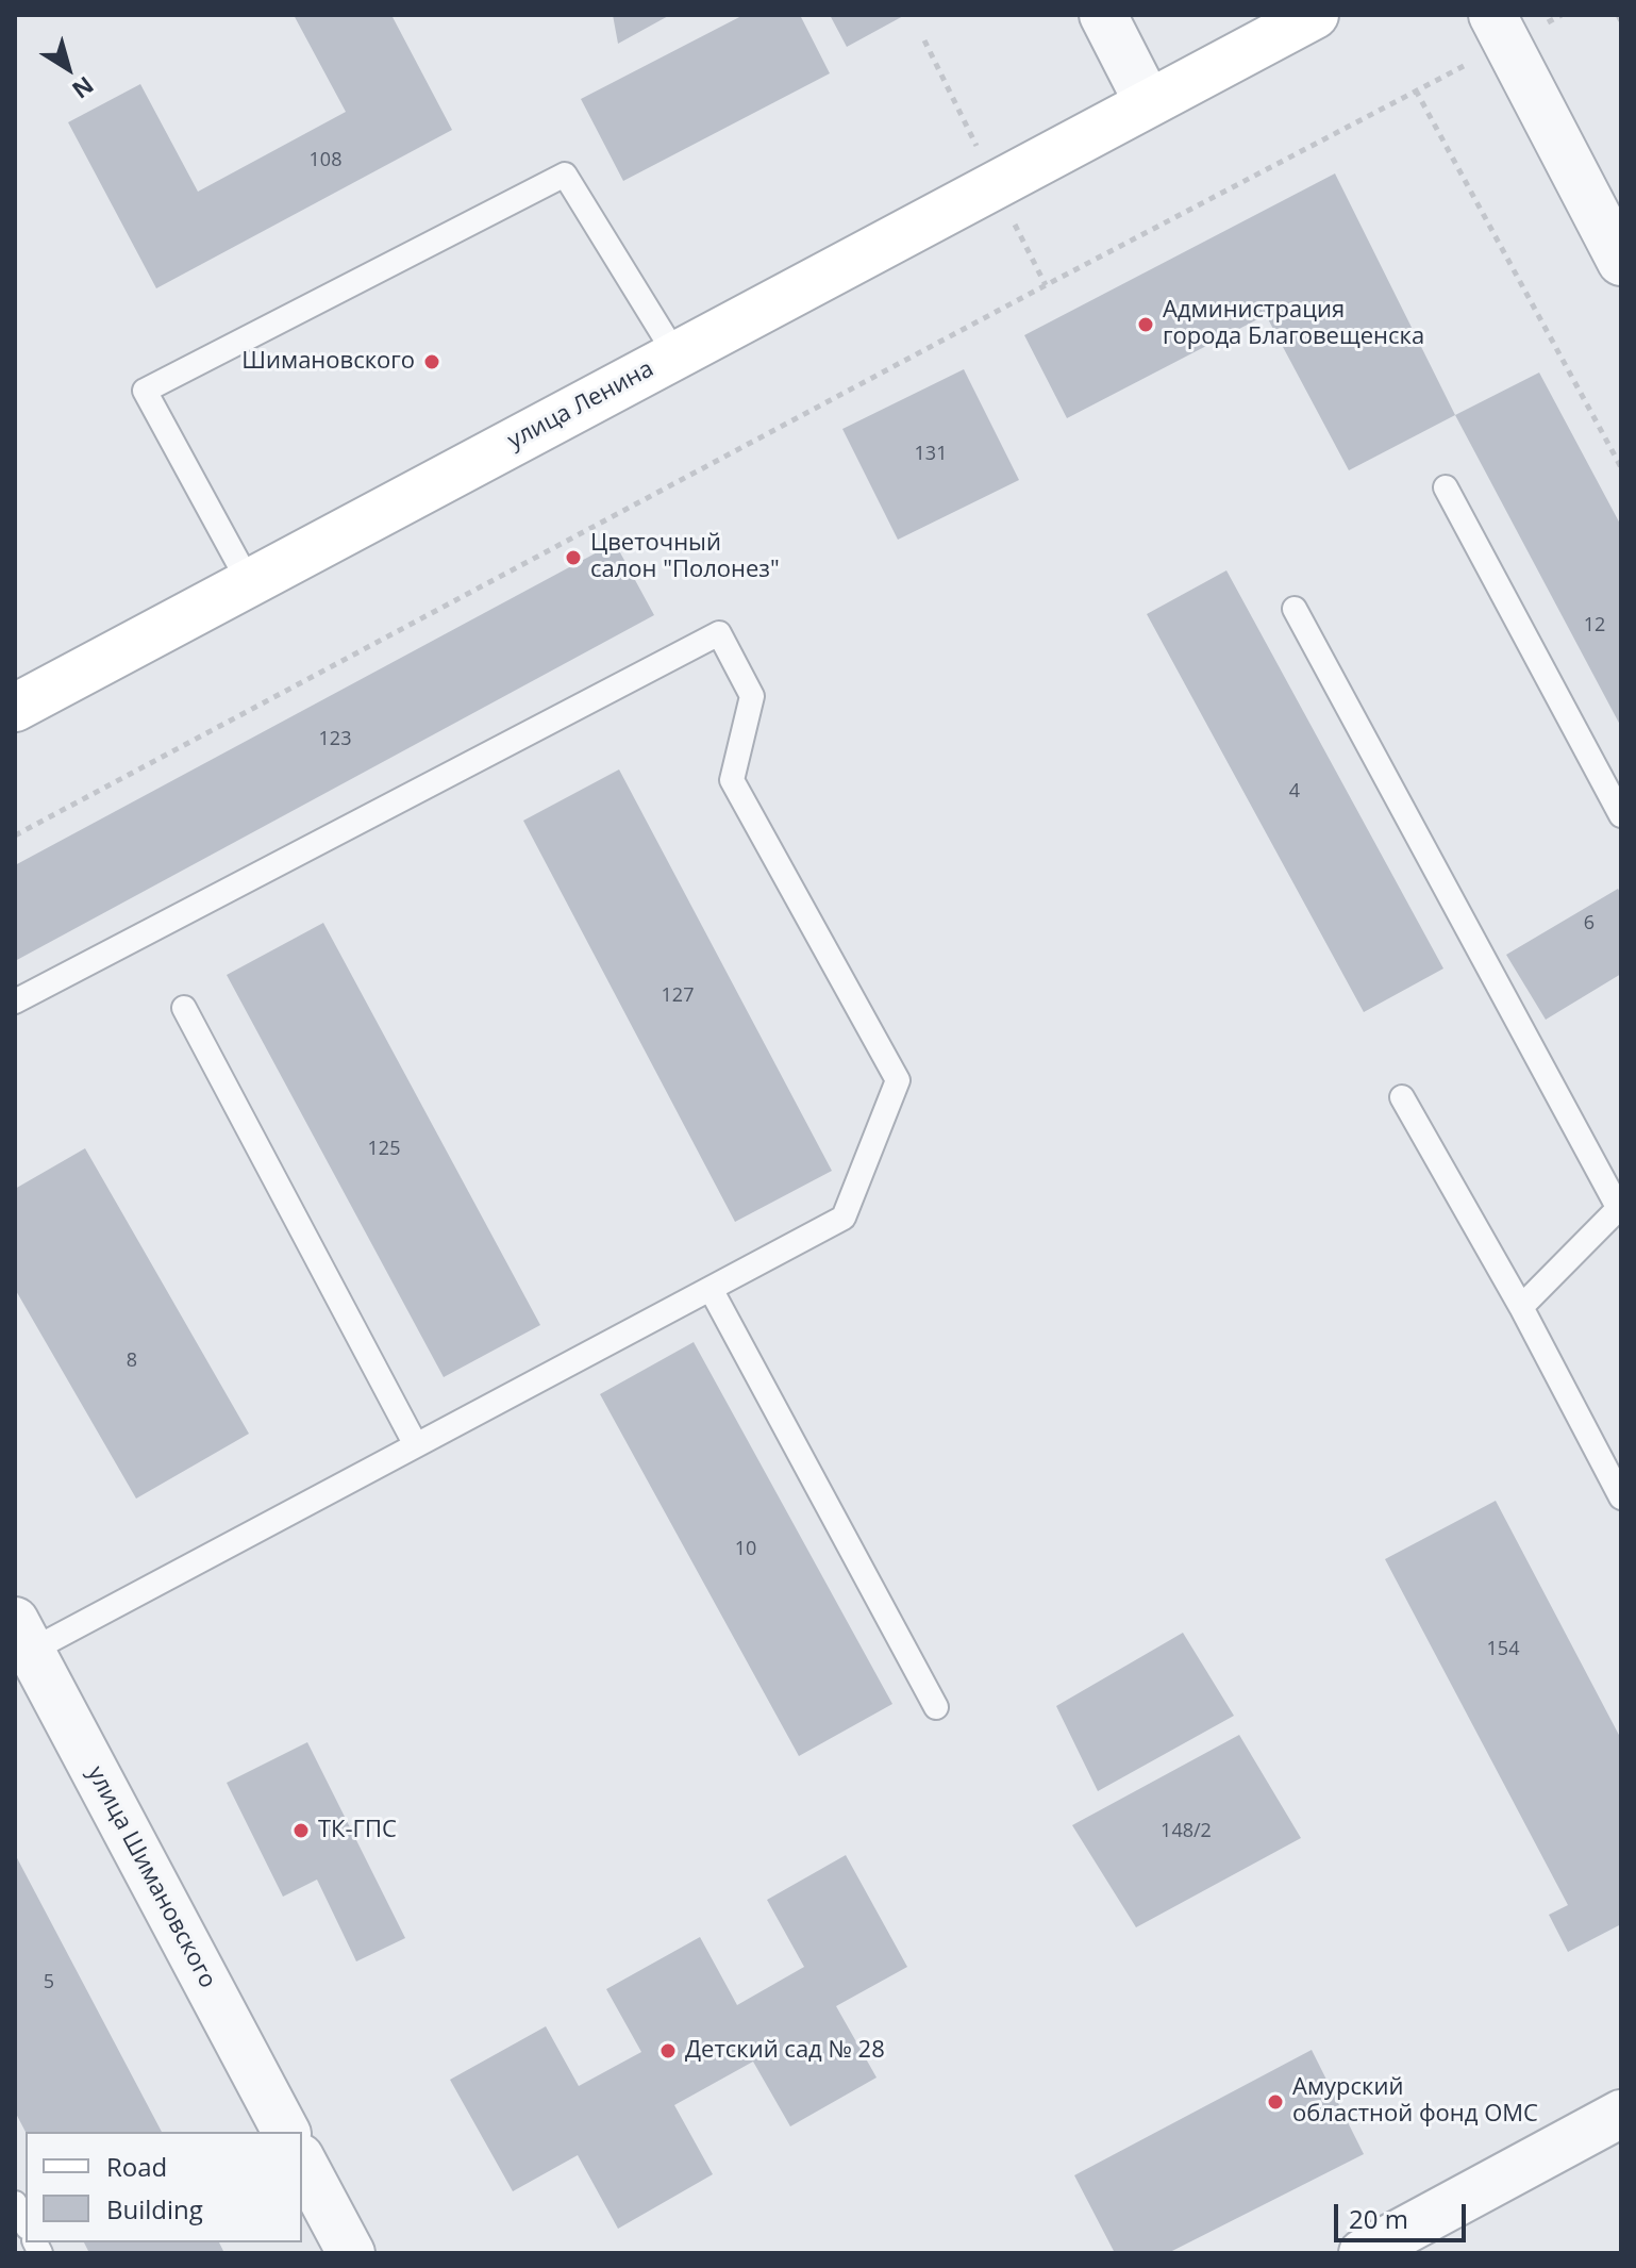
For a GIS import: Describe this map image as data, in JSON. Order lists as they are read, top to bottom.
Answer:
{
  "streets": {
    "main road": ["улица Ленина"],
    "street": ["улица Шимановского"]
  },
  "places": [
    "Администрация города Благовещенска",
    "Шимановского",
    "Цветочный салон \"Полонез\"",
    "ТК-ГПС",
    "Детский сад № 28",
    "Амурский областной фонд ОМС"
  ],
  "house_numbers": [
    "108",
    "131",
    "12",
    "123",
    "4",
    "6",
    "127",
    "125",
    "8",
    "10",
    "154",
    "148/2",
    "5"
  ],
  "legend": ["Road", "Building"],
  "scale_bar": "20 m",
  "north": "bottom right"
}
